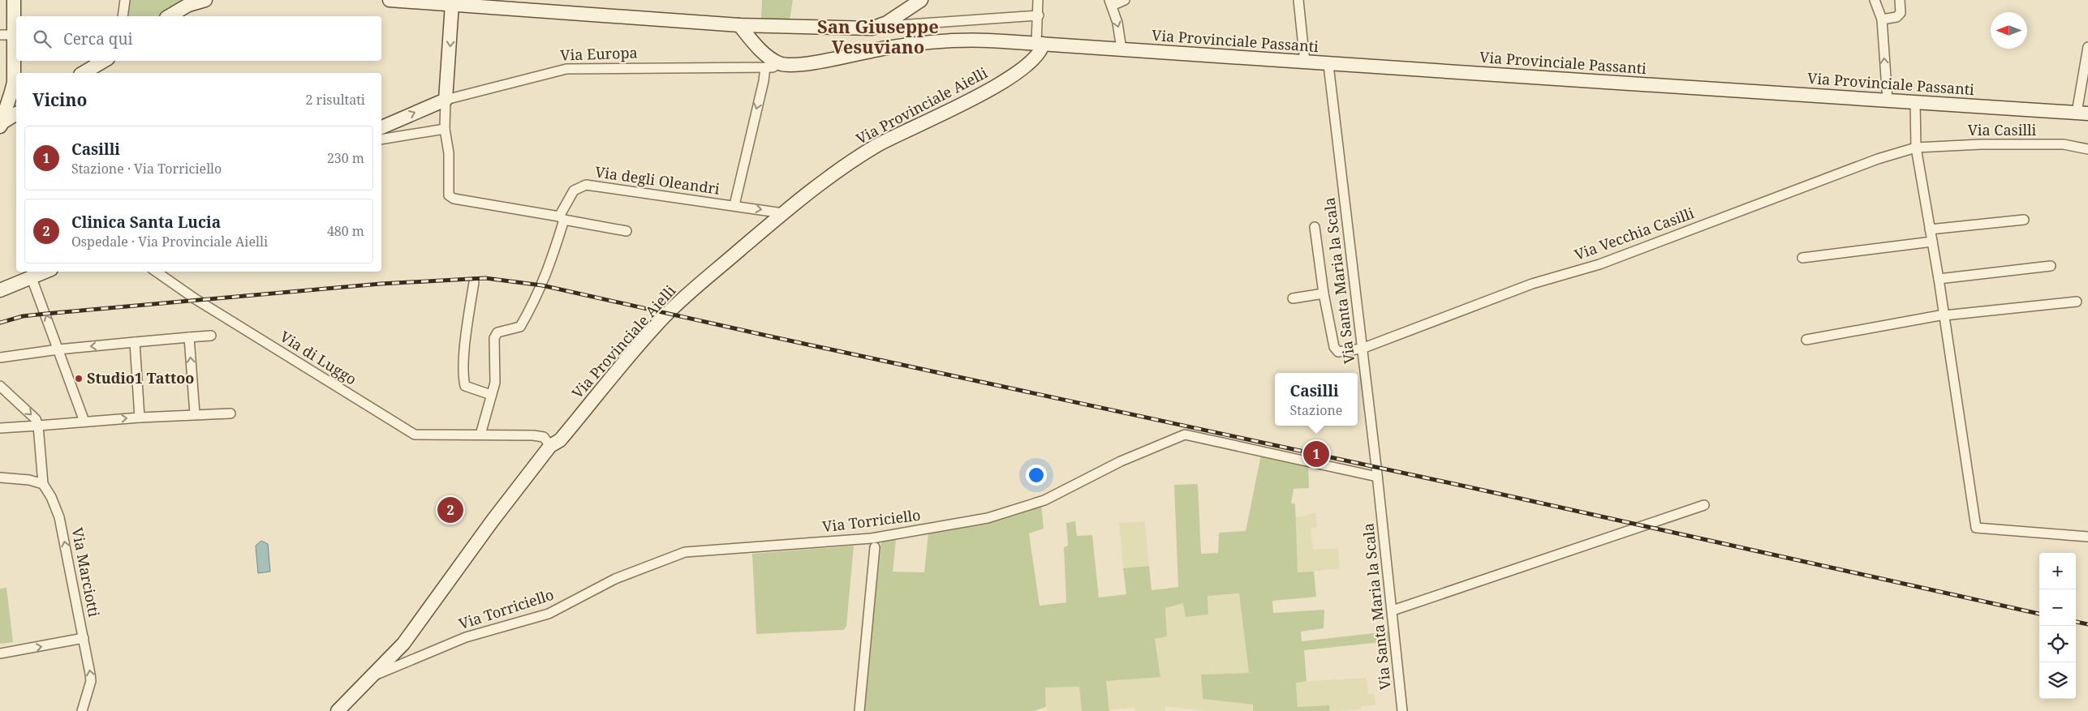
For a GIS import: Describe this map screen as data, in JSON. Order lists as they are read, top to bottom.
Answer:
{
  "streets": {
    "main road": ["Via Provinciale Passanti", "Via Europa", "Via Provinciale Aielli"],
    "street": [
      "Via Casilli",
      "Via degli Oleandri",
      "Via Vecchia Casilli",
      "Via Santa Maria la Scala",
      "Via di Luggo",
      "Via Torriciello",
      "Via Marciotti"
    ]
  },
  "crossings": [
    ["Via Provinciale Passanti", "Via Europa"],
    ["Via Provinciale Passanti", "Via Provinciale Aielli"],
    ["Via Provinciale Passanti", "Via Santa Maria la Scala"],
    ["Via Europa", "Via degli Oleandri"],
    ["Via Provinciale Aielli", "Via degli Oleandri"],
    ["Via Provinciale Aielli", "Via di Luggo"],
    ["Via Provinciale Aielli", "Via Torriciello"],
    ["Via Casilli", "Via Vecchia Casilli"],
    ["Via Vecchia Casilli", "Via Santa Maria la Scala"],
    ["Via Santa Maria la Scala", "Via Torriciello"]
  ],
  "one_way": ["Via Marciotti"],
  "districts": ["San Giuseppe Vesuviano"],
  "places": ["Studio1 Tattoo"],
  "north": "left",
  "page": {
    "search": "Cerca qui",
    "heading": ["Vicino", "2 risultati"],
    "list": [
      {
        "mark": "1",
        "name": "Casilli",
        "note": "Stazione · Via Torriciello",
        "value": "230 m"
      },
      {
        "mark": "2",
        "name": "Clinica Santa Lucia",
        "note": "Ospedale · Via Provinciale Aielli",
        "value": "480 m"
      }
    ],
    "popup": ["Casilli", "Stazione"],
    "pins": ["1", "2"],
    "map_buttons": ["+", "−"]
  }
}
